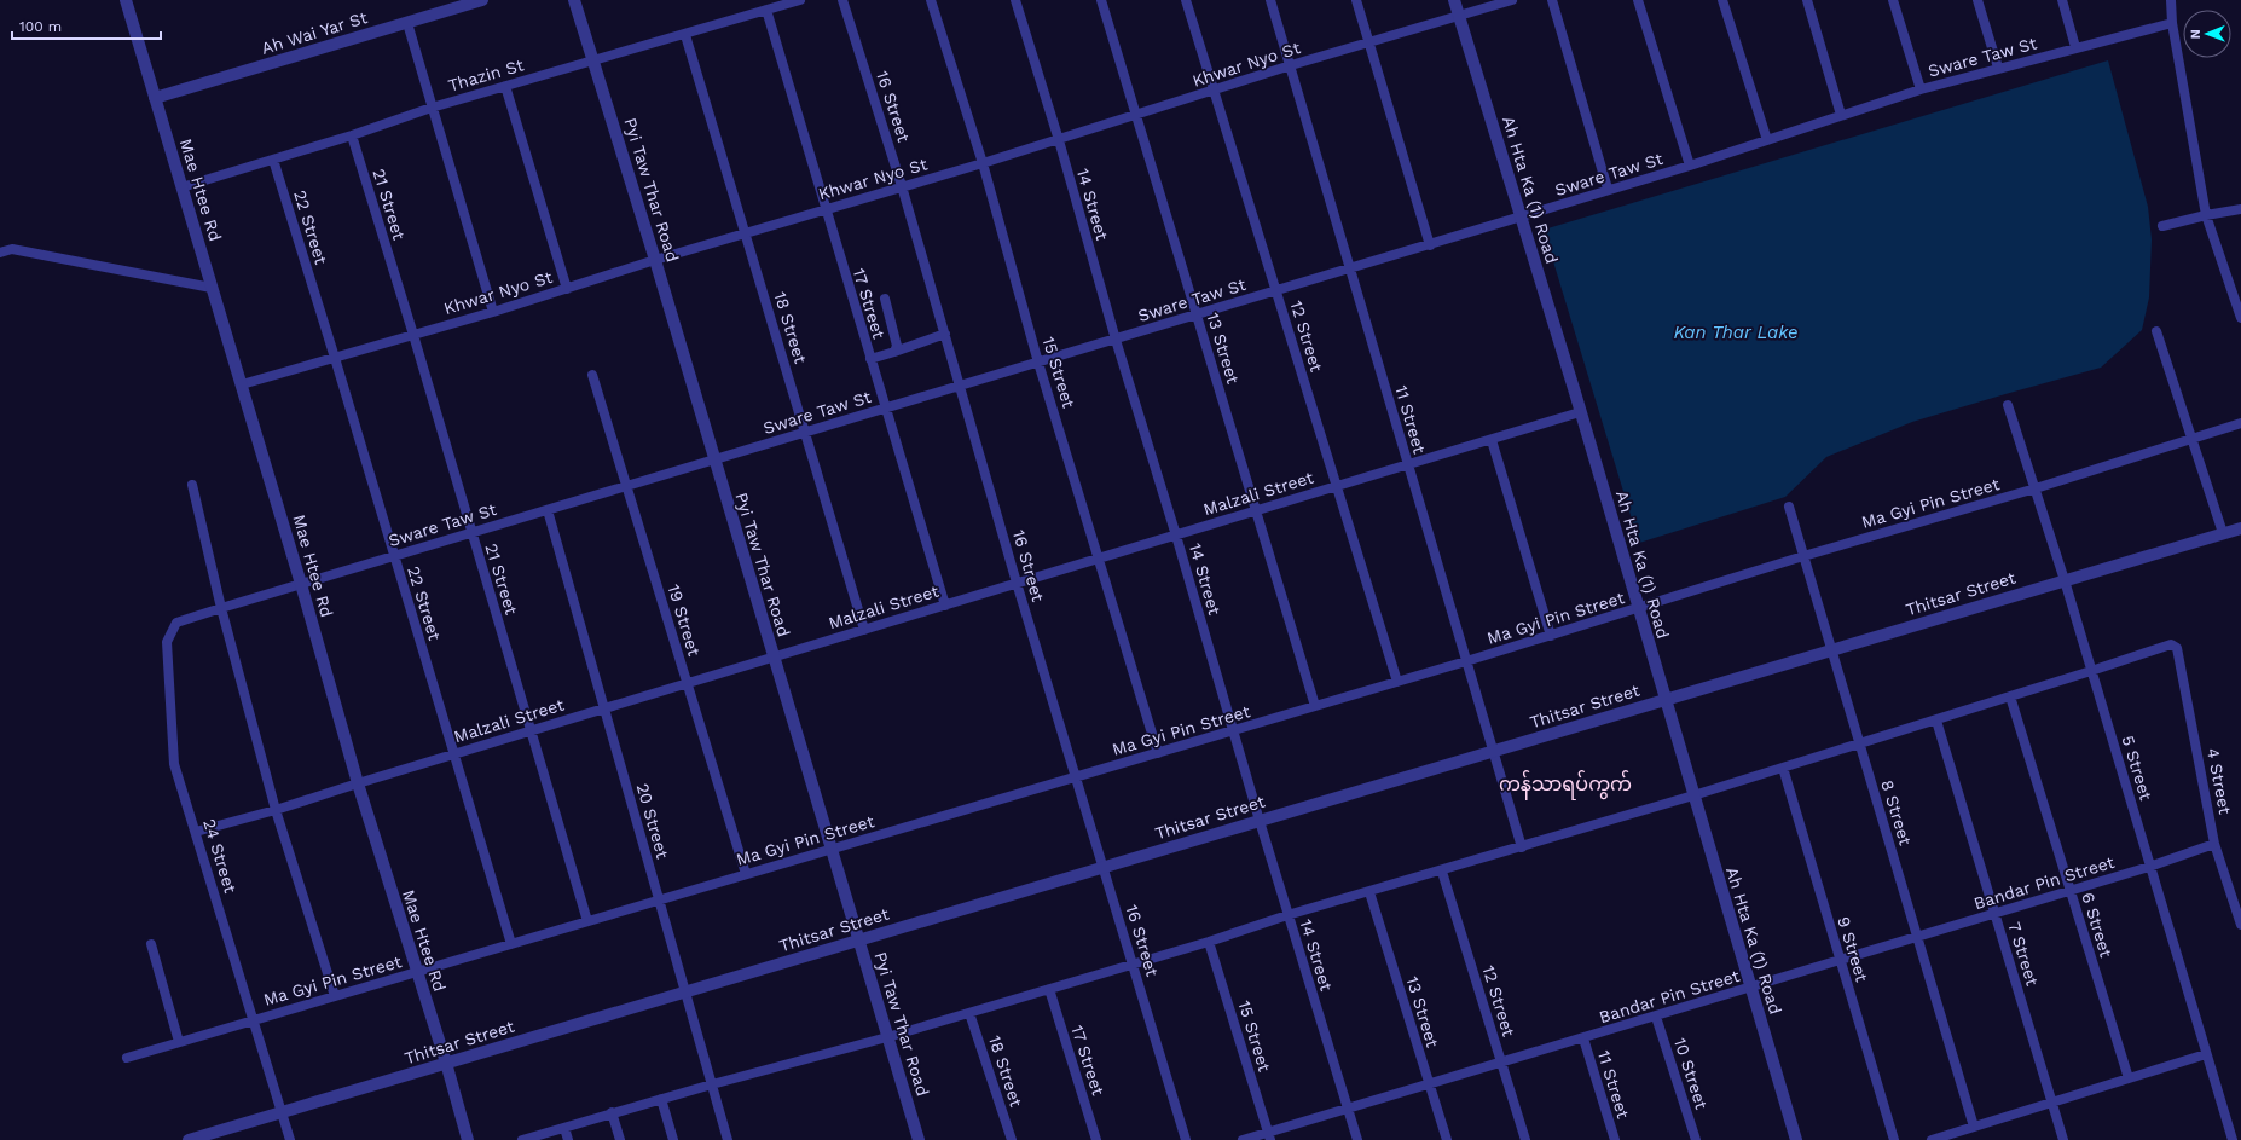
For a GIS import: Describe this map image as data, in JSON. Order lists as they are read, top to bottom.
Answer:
{
  "streets": {
    "street": [
      "Ah Wai Yar St",
      "Sware Taw St",
      "Khwar Nyo St",
      "Thazin St",
      "16 Street",
      "Mae Htee Rd",
      "Pyi Taw Thar Road",
      "Ah Hta Ka (1) Road",
      "21 Street",
      "14 Street",
      "22 Street",
      "17 Street",
      "18 Street",
      "12 Street",
      "13 Street",
      "15 Street",
      "11 Street",
      "Malzali Street",
      "Ma Gyi Pin Street",
      "Thitsar Street",
      "19 Street",
      "5 Street",
      "4 Street",
      "8 Street",
      "20 Street",
      "24 Street",
      "Bandar Pin Street",
      "6 Street",
      "9 Street",
      "7 Street",
      "10 Street"
    ]
  },
  "crossings": [
    ["Ah Wai Yar St", "Mae Htee Rd"],
    ["Sware Taw St", "16 Street"],
    ["Sware Taw St", "Mae Htee Rd"],
    ["Sware Taw St", "Pyi Taw Thar Road"],
    ["Sware Taw St", "Ah Hta Ka (1) Road"],
    ["Sware Taw St", "21 Street"],
    ["Sware Taw St", "14 Street"],
    ["Sware Taw St", "22 Street"],
    ["Sware Taw St", "17 Street"],
    ["Sware Taw St", "18 Street"],
    ["Sware Taw St", "12 Street"],
    ["Sware Taw St", "13 Street"],
    ["Sware Taw St", "15 Street"],
    ["Sware Taw St", "11 Street"],
    ["Sware Taw St", "19 Street"],
    ["Sware Taw St", "20 Street"],
    ["Sware Taw St", "24 Street"],
    ["Khwar Nyo St", "16 Street"],
    ["Khwar Nyo St", "Mae Htee Rd"],
    ["Khwar Nyo St", "Pyi Taw Thar Road"],
    ["Khwar Nyo St", "Ah Hta Ka (1) Road"],
    ["Khwar Nyo St", "21 Street"],
    ["Khwar Nyo St", "14 Street"],
    ["Khwar Nyo St", "22 Street"],
    ["Khwar Nyo St", "17 Street"],
    ["Khwar Nyo St", "18 Street"],
    ["Khwar Nyo St", "12 Street"],
    ["Khwar Nyo St", "13 Street"],
    ["Khwar Nyo St", "15 Street"],
    ["Khwar Nyo St", "11 Street"],
    ["Thazin St", "Mae Htee Rd"],
    ["Thazin St", "Pyi Taw Thar Road"],
    ["Thazin St", "21 Street"],
    ["Thazin St", "22 Street"],
    ["Thazin St", "17 Street"],
    ["Thazin St", "18 Street"],
    ["16 Street", "Malzali Street"],
    ["16 Street", "Ma Gyi Pin Street"],
    ["16 Street", "Thitsar Street"],
    ["Mae Htee Rd", "Malzali Street"],
    ["Mae Htee Rd", "Ma Gyi Pin Street"],
    ["Mae Htee Rd", "Thitsar Street"],
    ["Pyi Taw Thar Road", "Malzali Street"],
    ["Pyi Taw Thar Road", "Ma Gyi Pin Street"],
    ["Pyi Taw Thar Road", "Thitsar Street"],
    ["Ah Hta Ka (1) Road", "Malzali Street"],
    ["Ah Hta Ka (1) Road", "Ma Gyi Pin Street"],
    ["Ah Hta Ka (1) Road", "Thitsar Street"],
    ["Ah Hta Ka (1) Road", "Bandar Pin Street"],
    ["21 Street", "Malzali Street"],
    ["21 Street", "Ma Gyi Pin Street"],
    ["14 Street", "Malzali Street"],
    ["14 Street", "Ma Gyi Pin Street"],
    ["14 Street", "Thitsar Street"],
    ["14 Street", "Bandar Pin Street"],
    ["22 Street", "Malzali Street"],
    ["22 Street", "Ma Gyi Pin Street"],
    ["17 Street", "Malzali Street"],
    ["18 Street", "Malzali Street"],
    ["12 Street", "Malzali Street"],
    ["12 Street", "Ma Gyi Pin Street"],
    ["12 Street", "Bandar Pin Street"],
    ["13 Street", "Malzali Street"],
    ["13 Street", "Ma Gyi Pin Street"],
    ["13 Street", "Bandar Pin Street"],
    ["15 Street", "Malzali Street"],
    ["15 Street", "Ma Gyi Pin Street"],
    ["15 Street", "Bandar Pin Street"],
    ["11 Street", "Malzali Street"],
    ["11 Street", "Ma Gyi Pin Street"],
    ["11 Street", "Thitsar Street"],
    ["11 Street", "Bandar Pin Street"],
    ["Malzali Street", "19 Street"],
    ["Malzali Street", "20 Street"],
    ["Malzali Street", "24 Street"],
    ["Ma Gyi Pin Street", "19 Street"],
    ["Ma Gyi Pin Street", "5 Street"],
    ["Ma Gyi Pin Street", "8 Street"],
    ["Ma Gyi Pin Street", "20 Street"],
    ["Ma Gyi Pin Street", "24 Street"],
    ["Thitsar Street", "5 Street"],
    ["Thitsar Street", "8 Street"],
    ["Thitsar Street", "20 Street"],
    ["Thitsar Street", "24 Street"],
    ["5 Street", "4 Street"],
    ["5 Street", "Bandar Pin Street"],
    ["4 Street", "Bandar Pin Street"],
    ["8 Street", "Bandar Pin Street"],
    ["Bandar Pin Street", "6 Street"],
    ["Bandar Pin Street", "9 Street"],
    ["Bandar Pin Street", "7 Street"],
    ["Bandar Pin Street", "10 Street"]
  ],
  "districts": ["ကန်သာရပ်ကွက်"],
  "water": ["Kan Thar Lake"],
  "scale_bar": "100 m",
  "north": "left"
}
